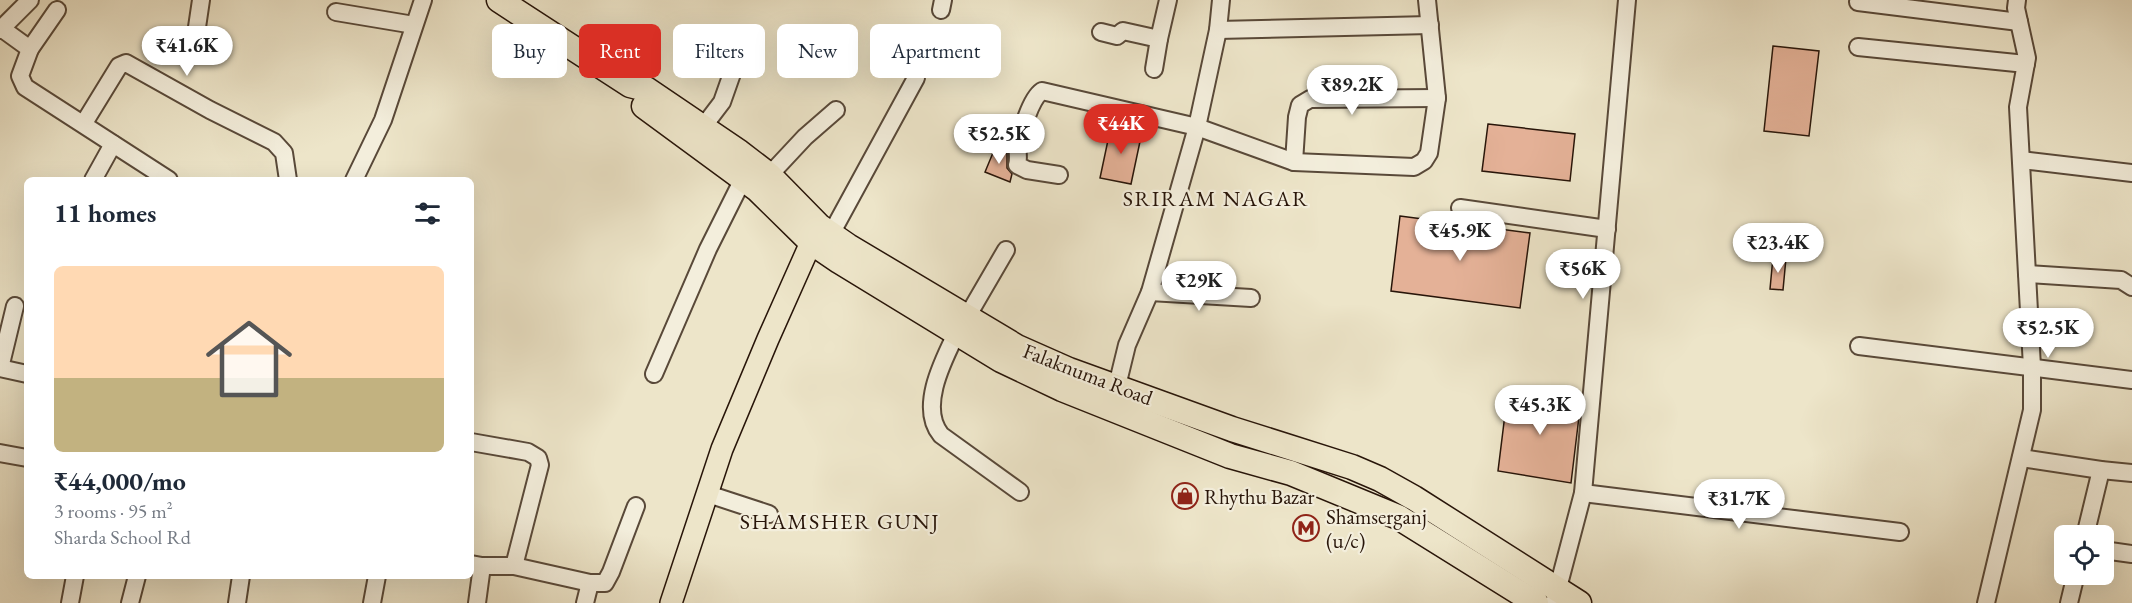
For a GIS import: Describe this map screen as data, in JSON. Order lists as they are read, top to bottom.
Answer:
{
  "streets": {
    "highway": ["Falaknuma Road"]
  },
  "districts": ["SRIRAM NAGAR", "SHAMSHER GUNJ"],
  "places": {
    "shop": ["Rhythu Bazar"],
    "metro station": ["Shamserganj (u/c)"]
  },
  "page": {
    "chip": [
      "Buy",
      "Rent",
      "Filters",
      "New",
      "Apartment"
    ],
    "price": [
      "₹41.6K",
      "₹89.2K",
      "₹44K",
      "₹52.5K",
      "₹45.9K",
      "₹23.4K",
      "₹56K",
      "₹29K",
      "₹52.5K",
      "₹45.3K",
      "₹31.7K"
    ],
    "heading": "11 homes",
    "list": [
      {
        "name": "₹44,000/mo",
        "note": "3 rooms · 95 m² · Sharda School Rd"
      }
    ]
  }
}
